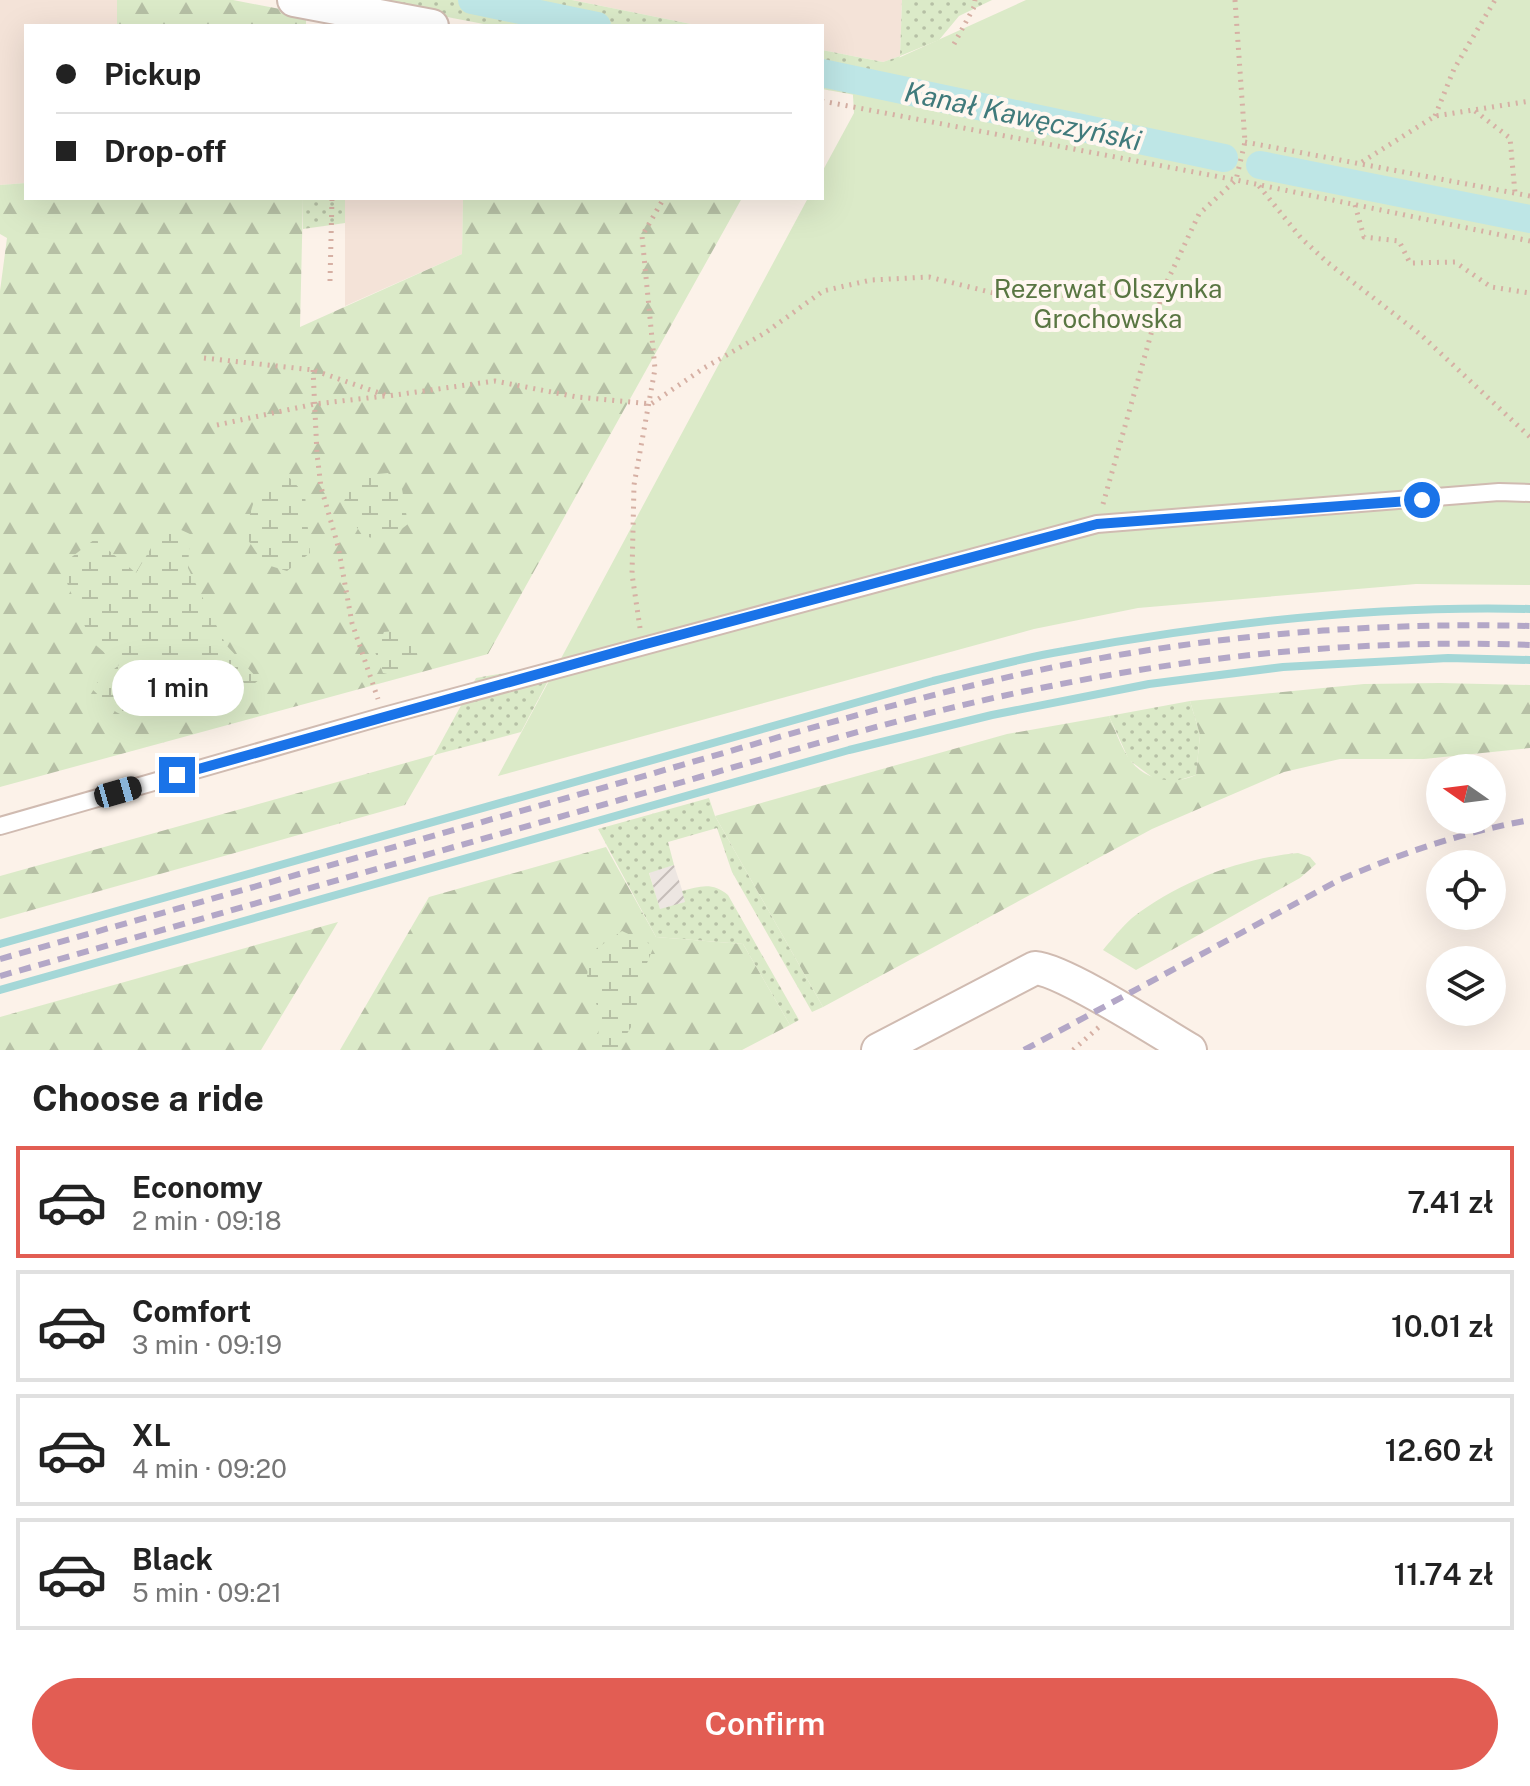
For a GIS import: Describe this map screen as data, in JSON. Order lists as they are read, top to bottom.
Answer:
{
  "water": ["Kanał Kawęczyński"],
  "parks": ["Rezerwat Olszynka Grochowska"],
  "north": "left",
  "page": {
    "banner": ["Pickup", "Drop-off"],
    "bubble": "1 min",
    "heading": "Choose a ride",
    "list": [
      {
        "name": "Economy",
        "note": "2 min · 09:18",
        "value": "7.41 zł"
      },
      {
        "name": "Comfort",
        "note": "3 min · 09:19",
        "value": "10.01 zł"
      },
      {
        "name": "XL",
        "note": "4 min · 09:20",
        "value": "12.60 zł"
      },
      {
        "name": "Black",
        "note": "5 min · 09:21",
        "value": "11.74 zł"
      }
    ],
    "buttons": "Confirm"
  }
}
